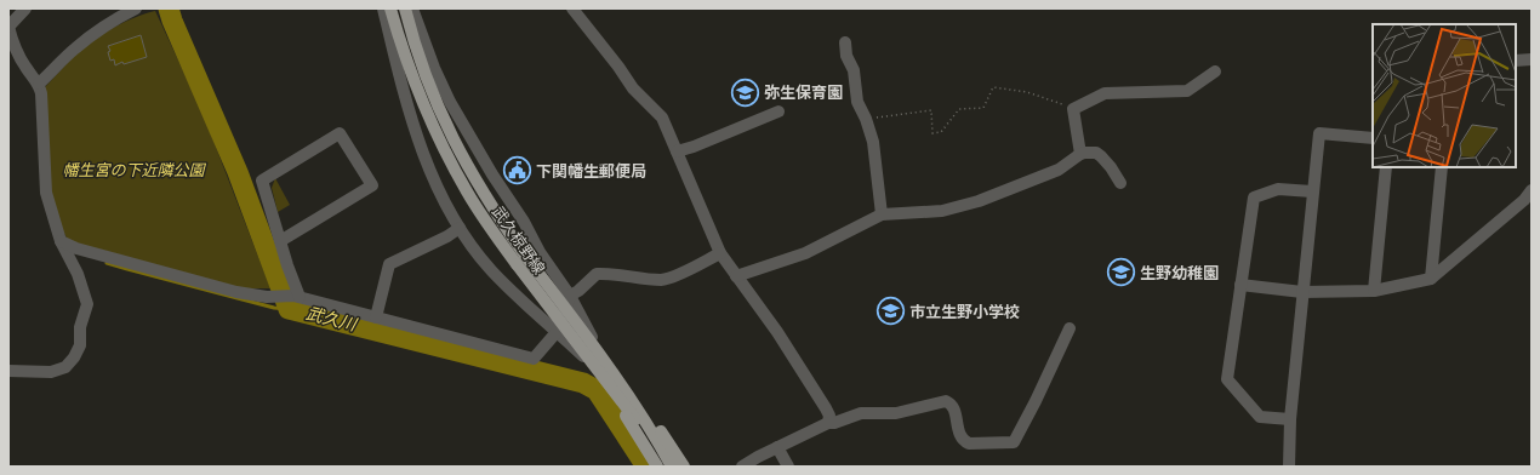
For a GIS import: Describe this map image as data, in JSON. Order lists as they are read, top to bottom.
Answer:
{
  "streets": {
    "main road": ["武久椋野線"]
  },
  "water": ["武久川"],
  "parks": ["幡生宮の下近隣公園"],
  "places": {
    "school or university": ["弥生保育園", "生野幼稚園", "市立生野小学校"],
    "public building": ["下関幡生郵便局"]
  }
}
